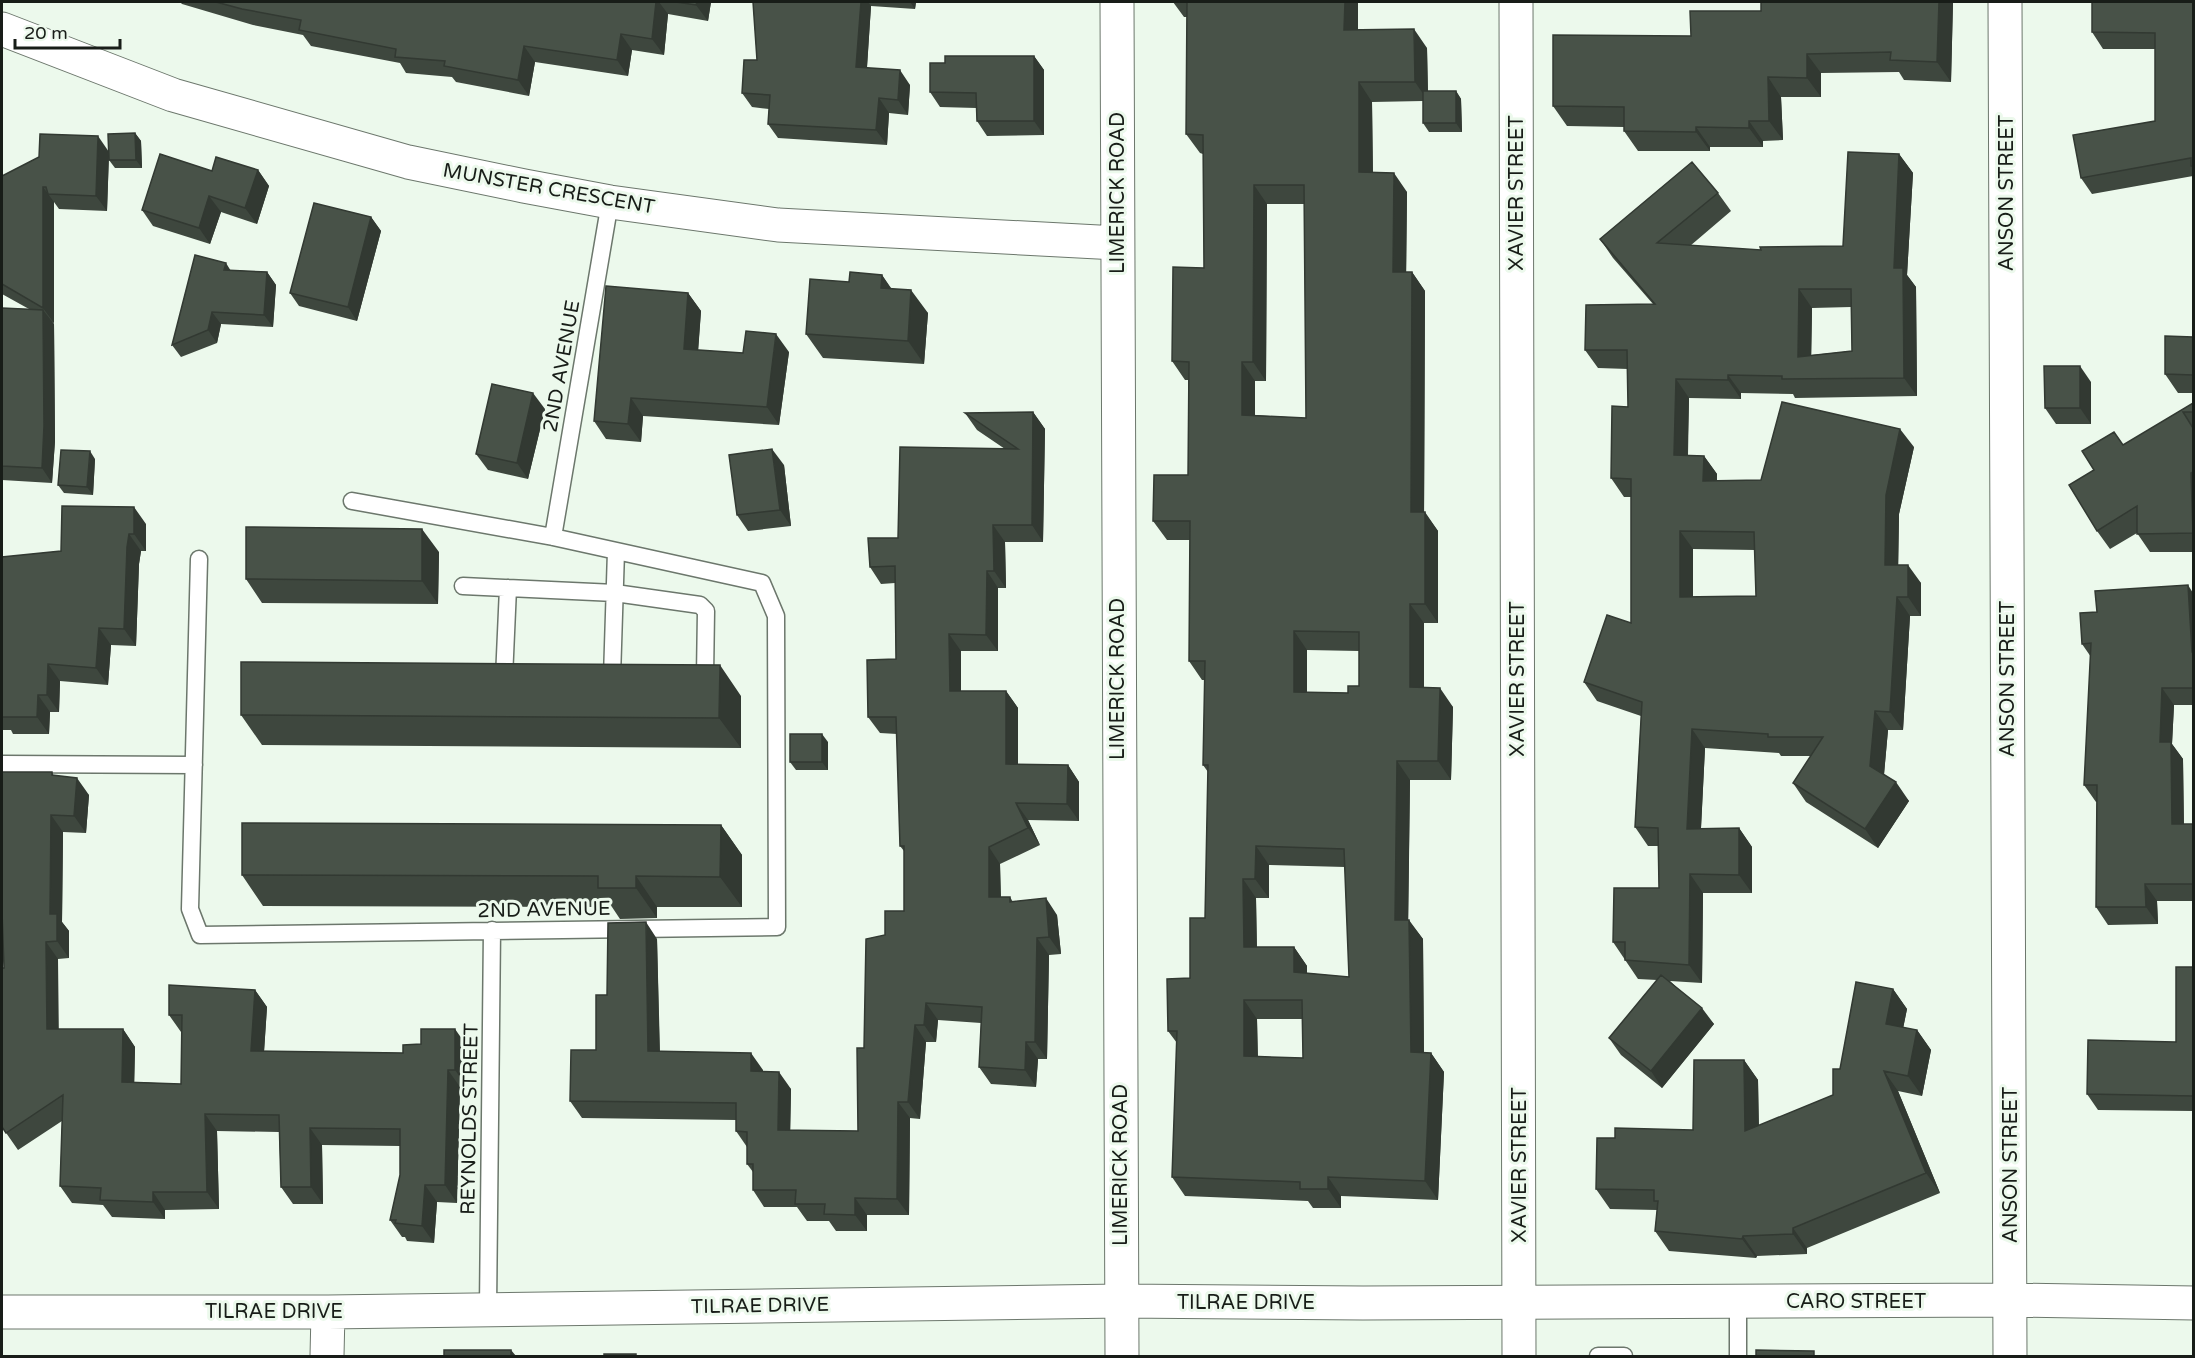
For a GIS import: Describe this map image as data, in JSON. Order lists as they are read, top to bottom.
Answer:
{
  "streets": {
    "street": [
      "MUNSTER CRESCENT",
      "LIMERICK ROAD",
      "XAVIER STREET",
      "ANSON STREET",
      "CARO STREET",
      "TILRAE DRIVE"
    ],
    "lane": ["2ND AVENUE", "REYNOLDS STREET"]
  },
  "crossings": [
    ["MUNSTER CRESCENT", "LIMERICK ROAD"],
    ["MUNSTER CRESCENT", "2ND AVENUE"],
    ["LIMERICK ROAD", "TILRAE DRIVE"],
    ["XAVIER STREET", "CARO STREET"],
    ["XAVIER STREET", "TILRAE DRIVE"],
    ["ANSON STREET", "CARO STREET"],
    ["2ND AVENUE", "REYNOLDS STREET"],
    ["REYNOLDS STREET", "TILRAE DRIVE"],
    ["CARO STREET", "TILRAE DRIVE"]
  ],
  "scale_bar": "20 m"
}
